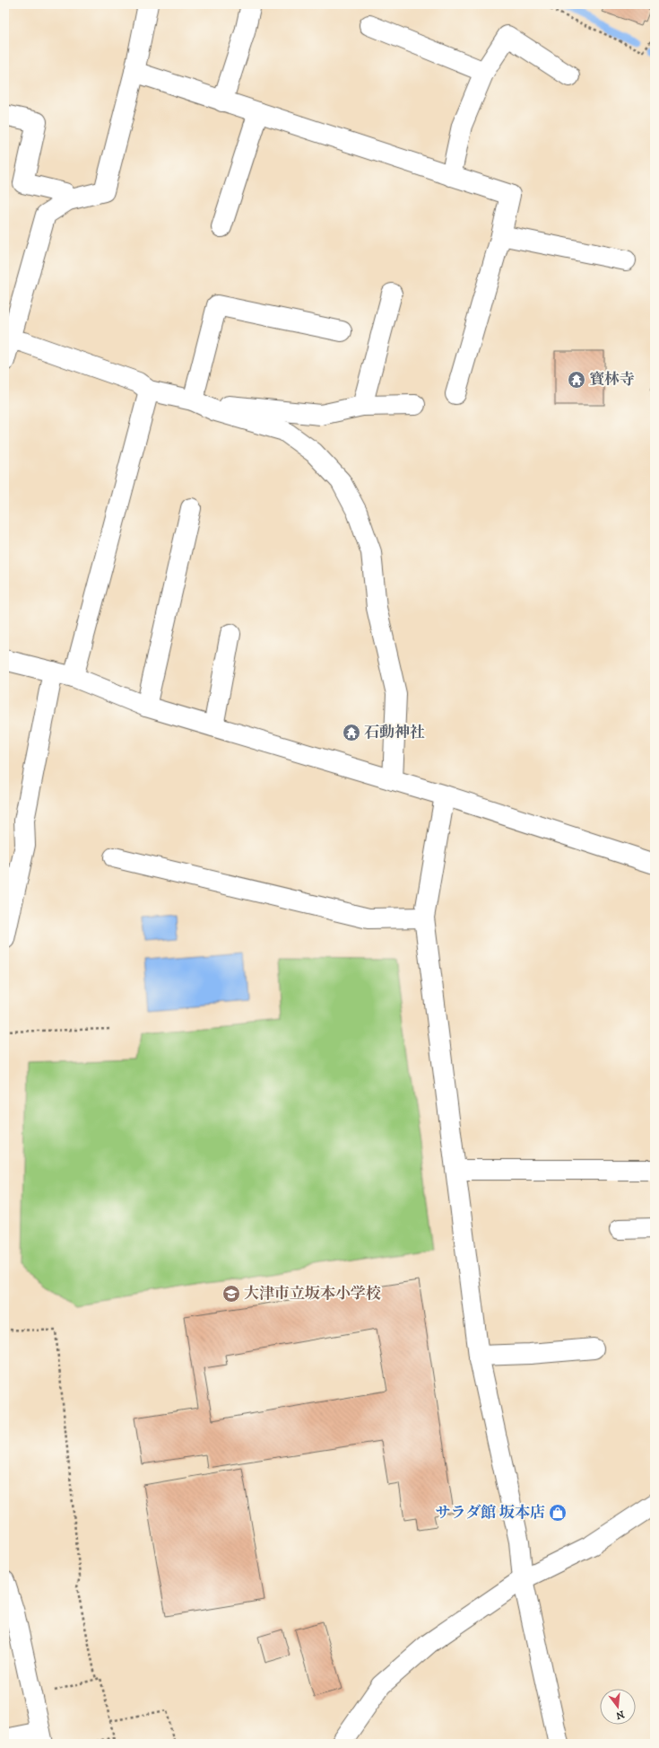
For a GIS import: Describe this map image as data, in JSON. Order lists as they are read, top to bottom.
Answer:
{
  "places": {
    "temple": ["寳林寺", "石動神社"],
    "school or university": ["大津市立坂本小学校"],
    "shop": ["サラダ館 坂本店"]
  },
  "north": "bottom"
}
